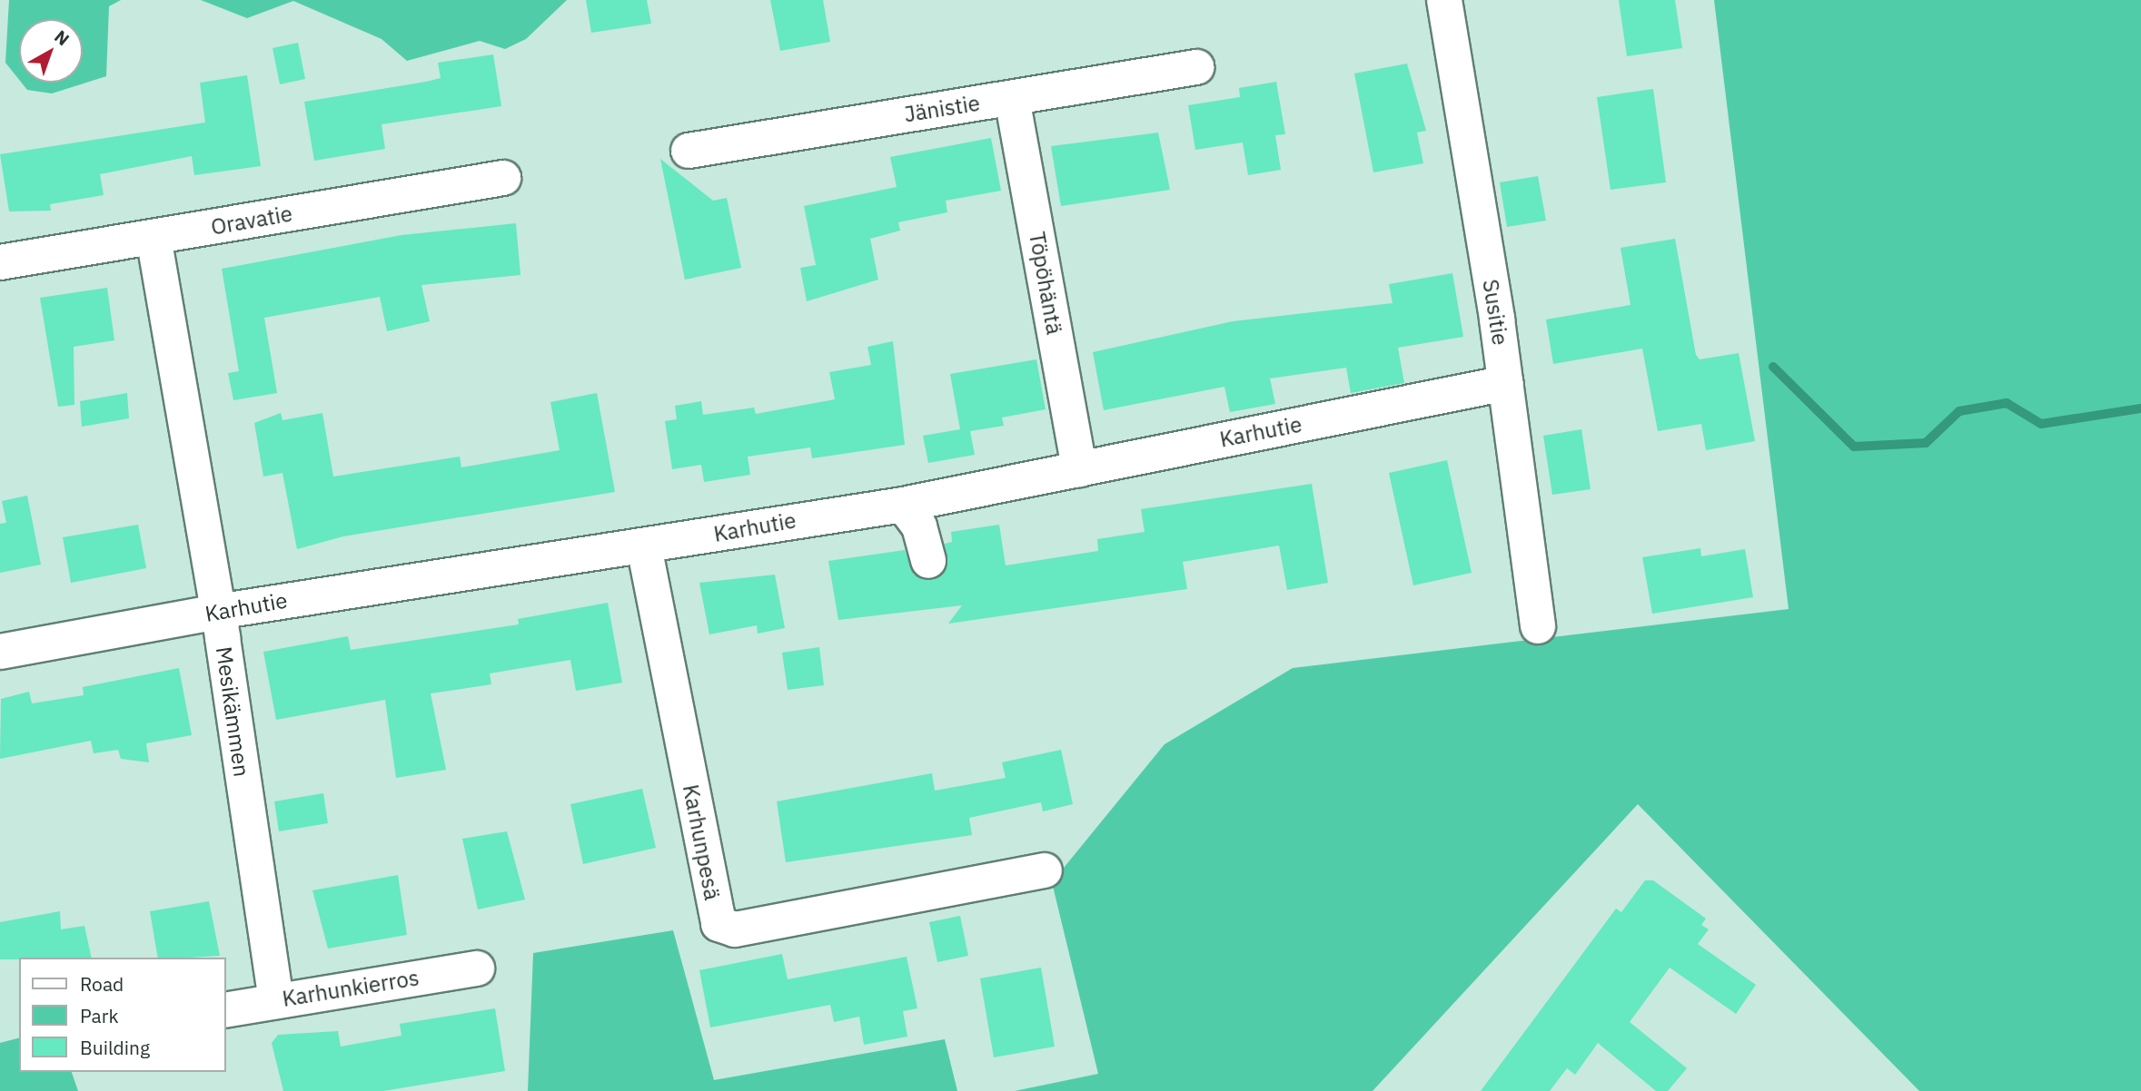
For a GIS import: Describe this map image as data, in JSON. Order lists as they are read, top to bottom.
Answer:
{
  "streets": {
    "street": [
      "Jänistie",
      "Oravatie",
      "Töpöhäntä",
      "Susitie",
      "Karhutie",
      "Mesikämmen",
      "Karhunpesä",
      "Karhunkierros"
    ]
  },
  "crossings": [
    ["Jänistie", "Töpöhäntä"],
    ["Oravatie", "Mesikämmen"],
    ["Töpöhäntä", "Karhutie"],
    ["Susitie", "Karhutie"],
    ["Karhutie", "Mesikämmen"],
    ["Karhutie", "Karhunpesä"],
    ["Mesikämmen", "Karhunkierros"]
  ],
  "legend": ["Road", "Park", "Building"],
  "north": "top right"
}
